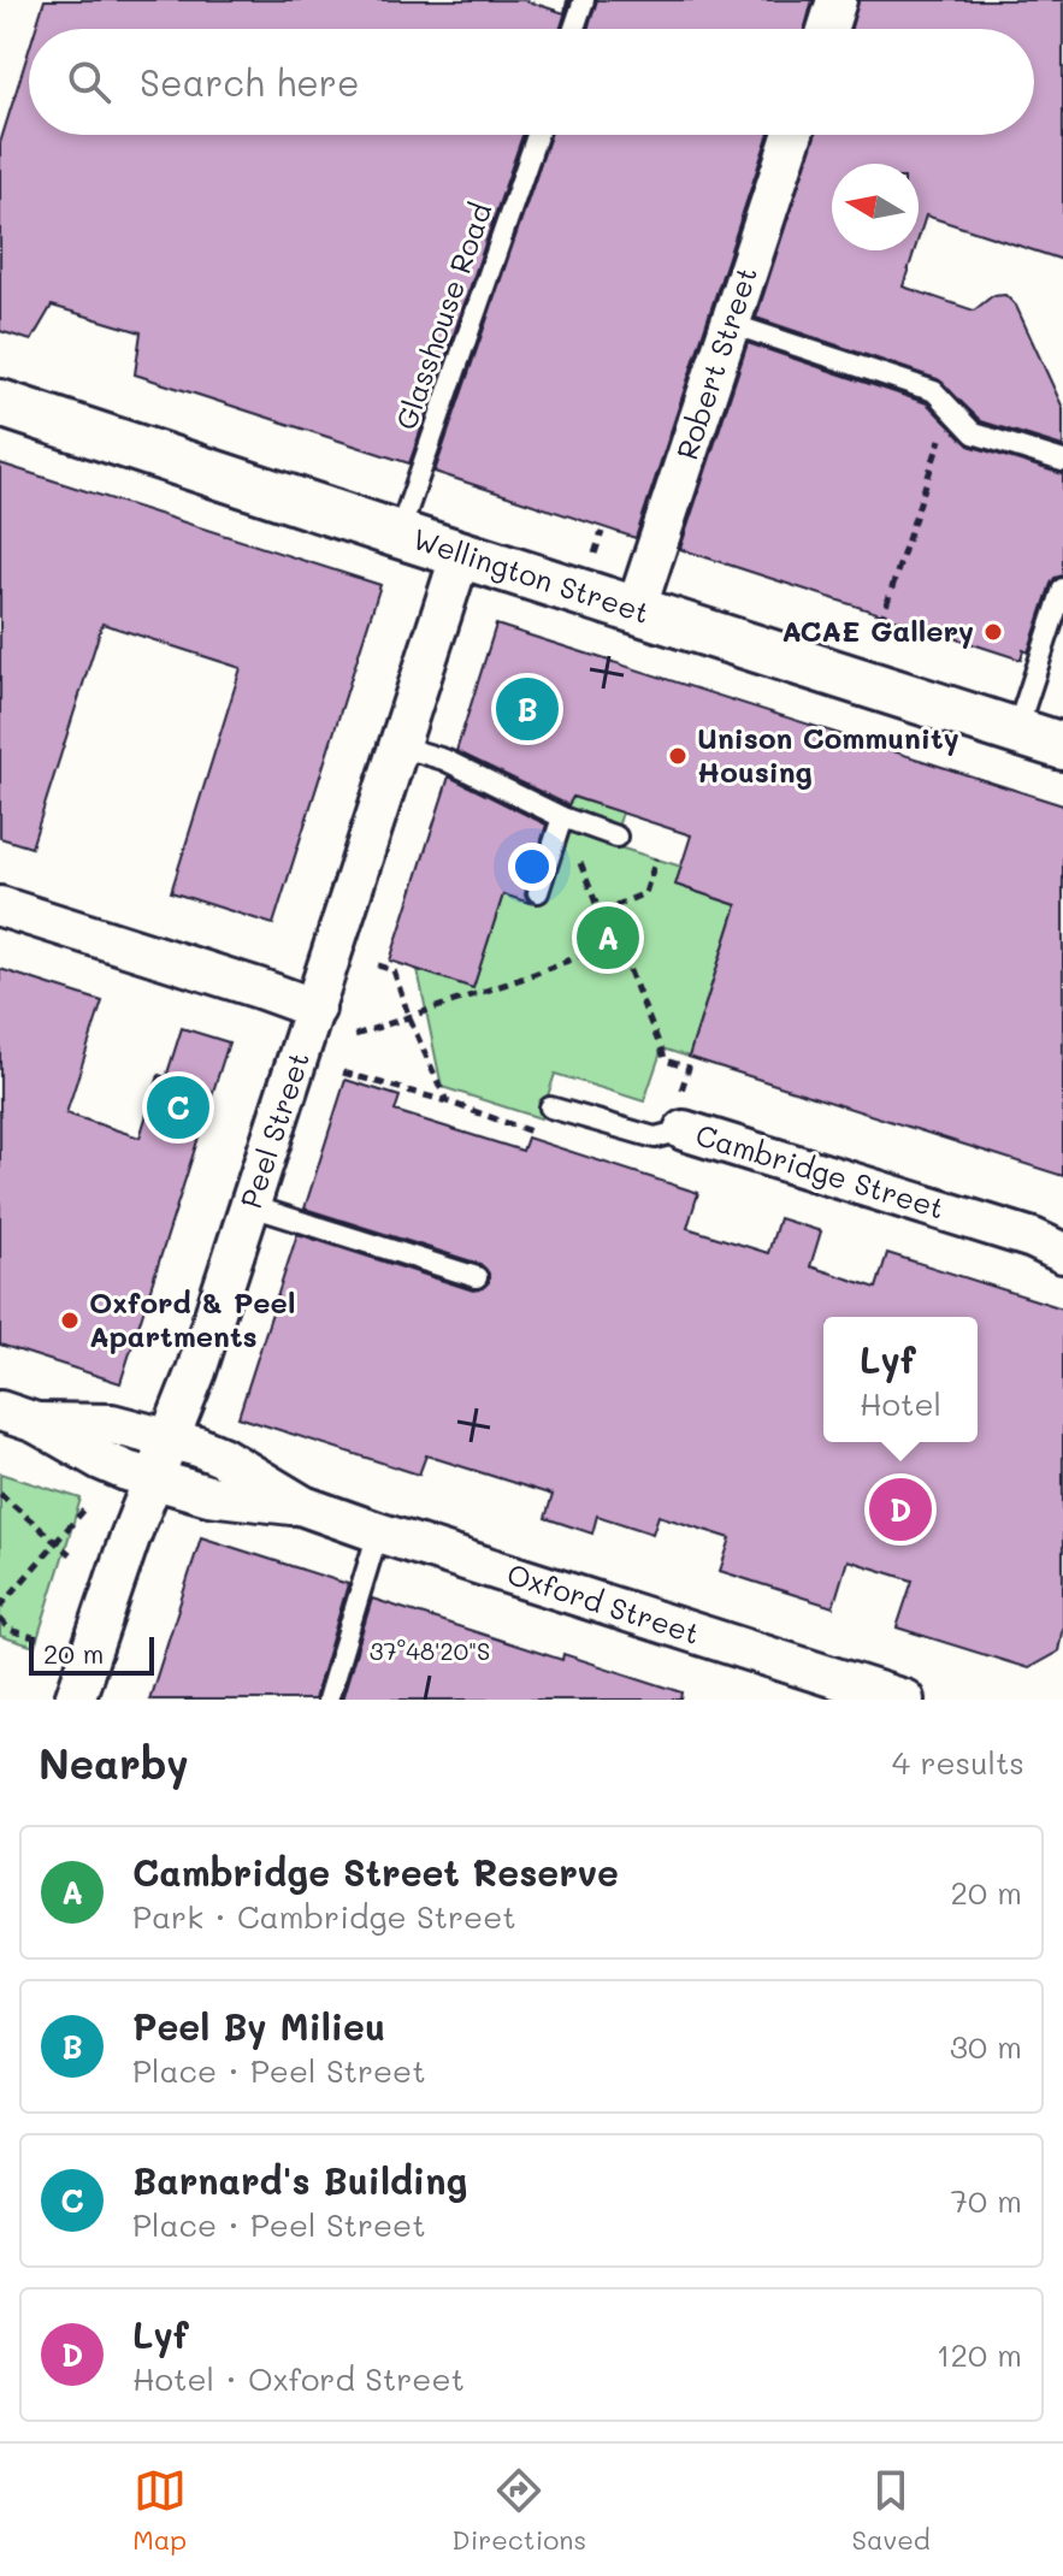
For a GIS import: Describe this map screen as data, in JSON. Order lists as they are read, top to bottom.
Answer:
{
  "streets": {
    "street": [
      "Robert Street",
      "Wellington Street",
      "Peel Street",
      "Cambridge Street",
      "Oxford Street"
    ],
    "lane": ["Glasshouse Road"]
  },
  "crossings": [
    ["Glasshouse Road", "Wellington Street"],
    ["Robert Street", "Wellington Street"],
    ["Wellington Street", "Peel Street"],
    ["Peel Street", "Oxford Street"]
  ],
  "places": ["ACAE Gallery", "Unison Community Housing", "Oxford & Peel Apartments"],
  "scale_bar": "20 m",
  "north": "left",
  "page": {
    "search": "Search here",
    "pins": [
      "B",
      "A",
      "C",
      "D"
    ],
    "popup": ["Lyf", "Hotel"],
    "scale": "20 m",
    "heading": ["Nearby", "4 results"],
    "list": [
      {
        "mark": "A",
        "name": "Cambridge Street Reserve",
        "note": "Park · Cambridge Street",
        "value": "20 m"
      },
      {
        "mark": "B",
        "name": "Peel By Milieu",
        "note": "Place · Peel Street",
        "value": "30 m"
      },
      {
        "mark": "C",
        "name": "Barnard's Building",
        "note": "Place · Peel Street",
        "value": "70 m"
      },
      {
        "mark": "D",
        "name": "Lyf",
        "note": "Hotel · Oxford Street",
        "value": "120 m"
      }
    ],
    "nav": ["Map", "Directions", "Saved"]
  },
  "coordinates": ["37°48'20\"S"]
}
